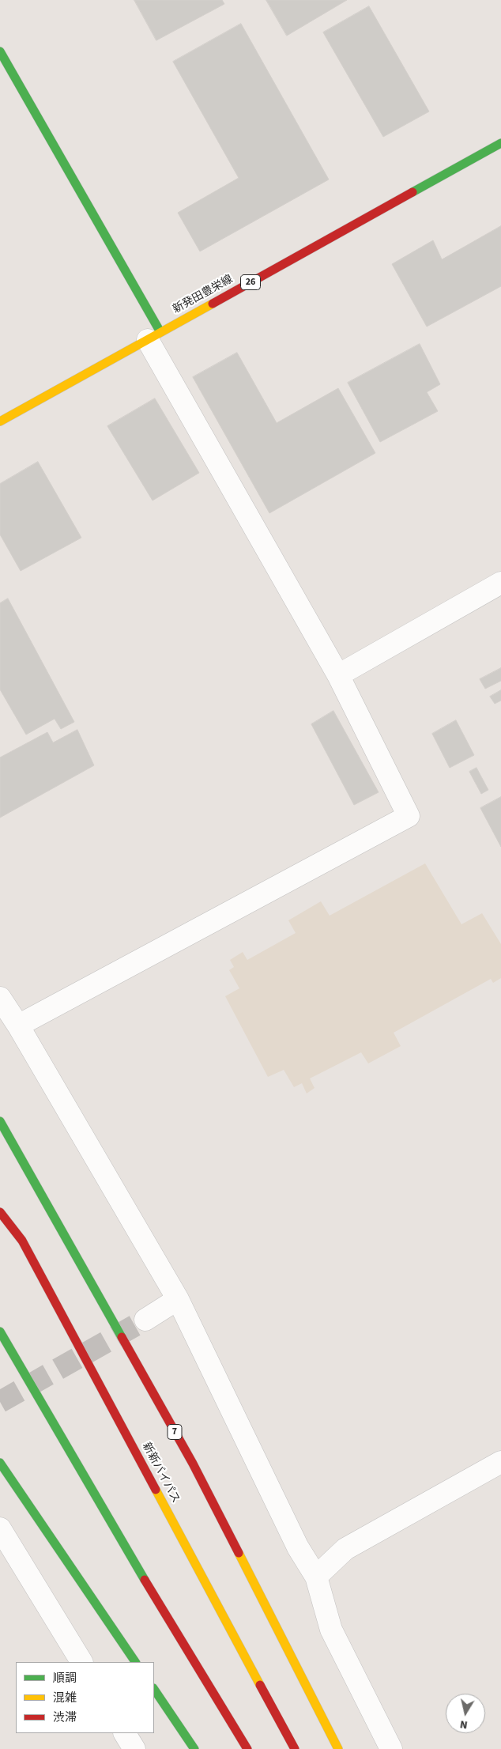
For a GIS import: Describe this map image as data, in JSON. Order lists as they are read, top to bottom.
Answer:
{
  "streets": {
    "main road": [
      "26",
      "新発田豊栄線",
      "7",
      "新新バイパス"
    ]
  },
  "legend": ["順調", "混雑", "渋滞"],
  "north": "bottom"
}
